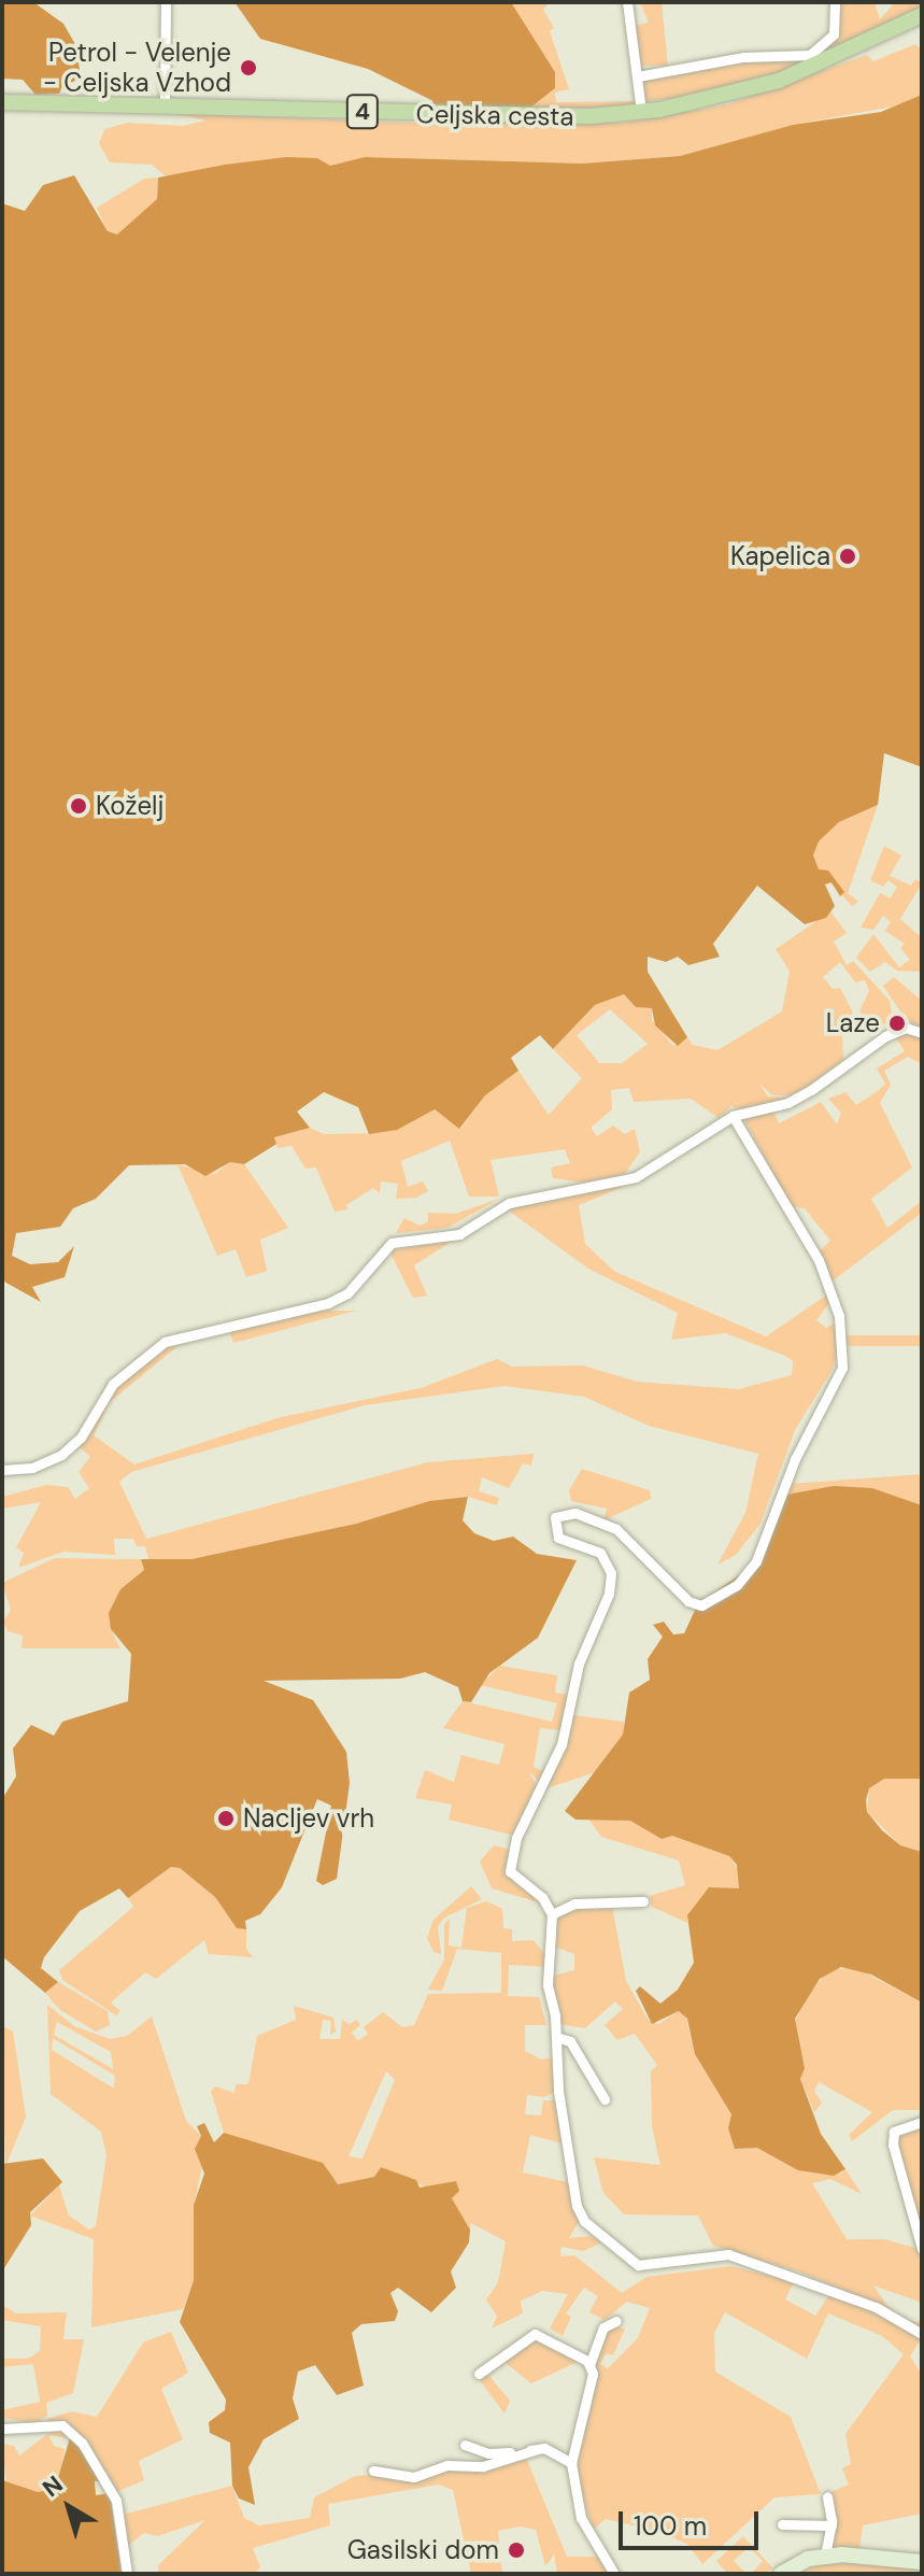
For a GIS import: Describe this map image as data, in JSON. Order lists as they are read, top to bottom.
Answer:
{
  "streets": {
    "main road": ["4", "Celjska cesta"]
  },
  "places": [
    "Petrol - Velenje - Celjska Vzhod",
    "Kapelica",
    "Koželj",
    "Laze",
    "Nacljev vrh",
    "Gasilski dom"
  ],
  "scale_bar": "100 m",
  "north": "top left"
}
